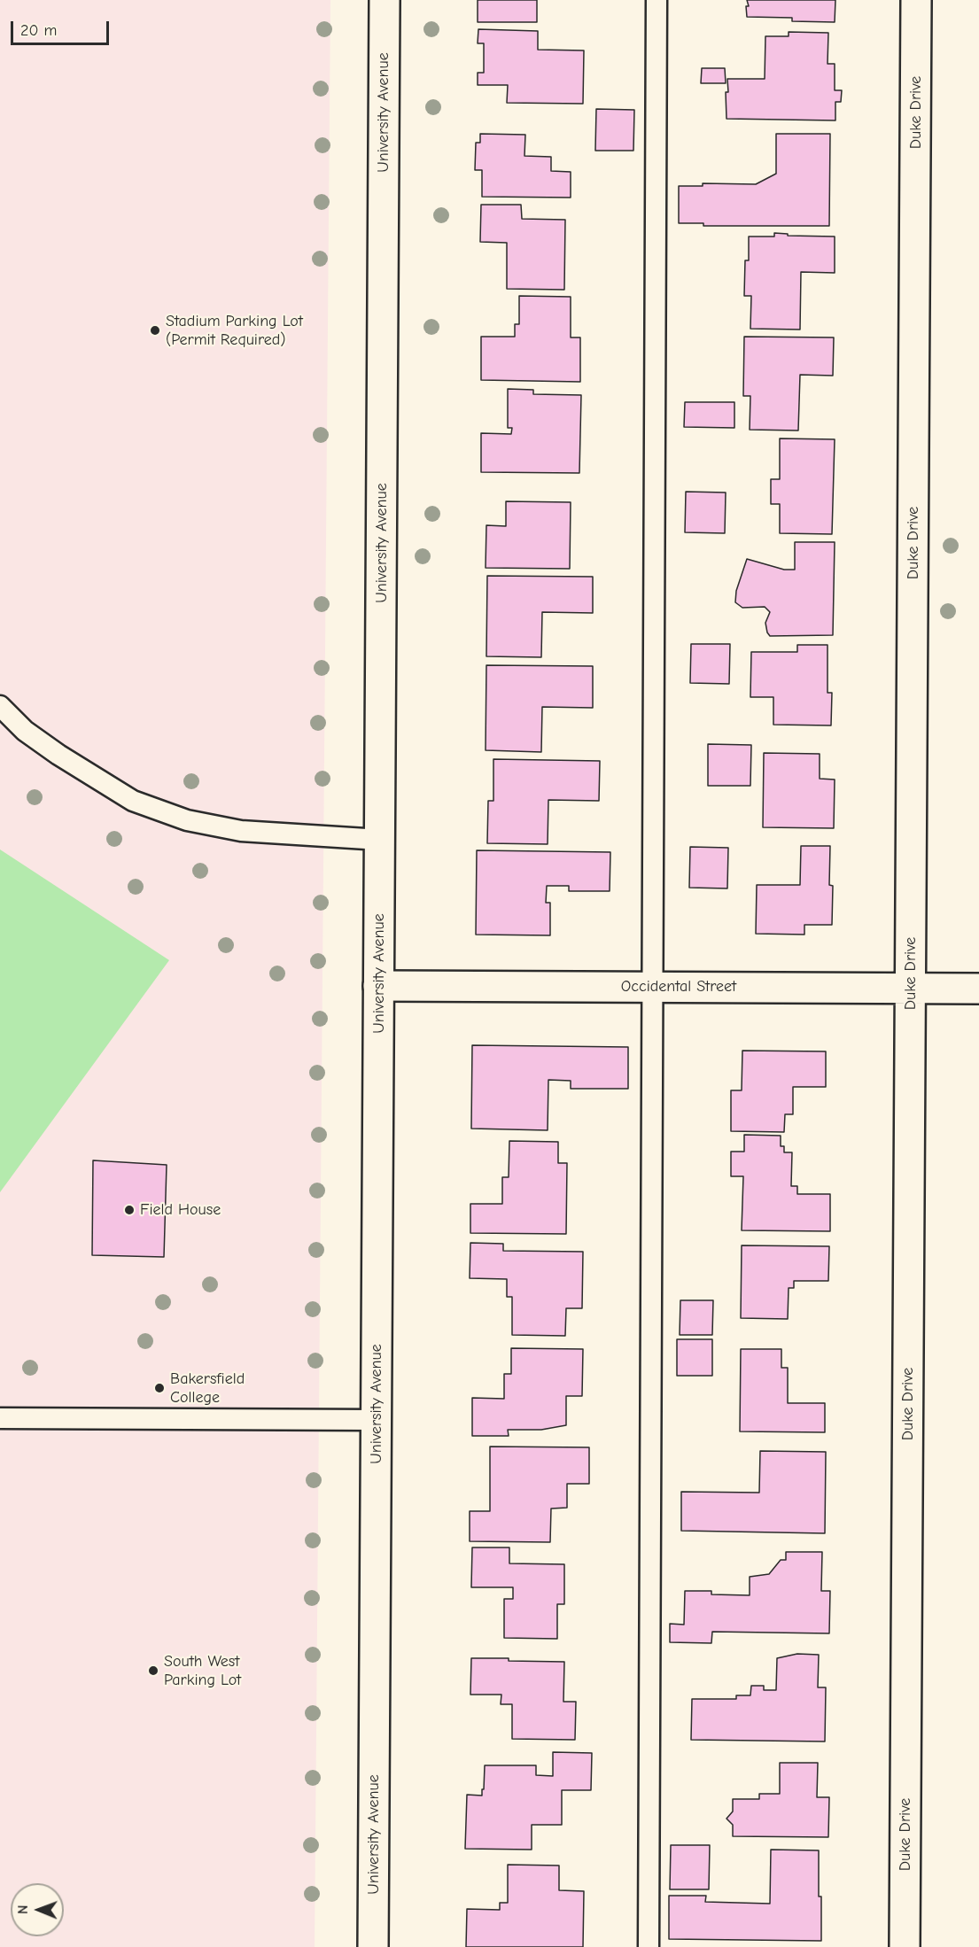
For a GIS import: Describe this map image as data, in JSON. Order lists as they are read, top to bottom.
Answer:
{
  "streets": {
    "street": ["University Avenue", "Duke Drive", "Occidental Street"]
  },
  "crossings": [
    ["University Avenue", "Occidental Street"],
    ["Duke Drive", "Occidental Street"]
  ],
  "places": [
    "Stadium Parking Lot (Permit Required)",
    "Field House",
    "Bakersfield College",
    "South West Parking Lot"
  ],
  "scale_bar": "20 m",
  "north": "left"
}
